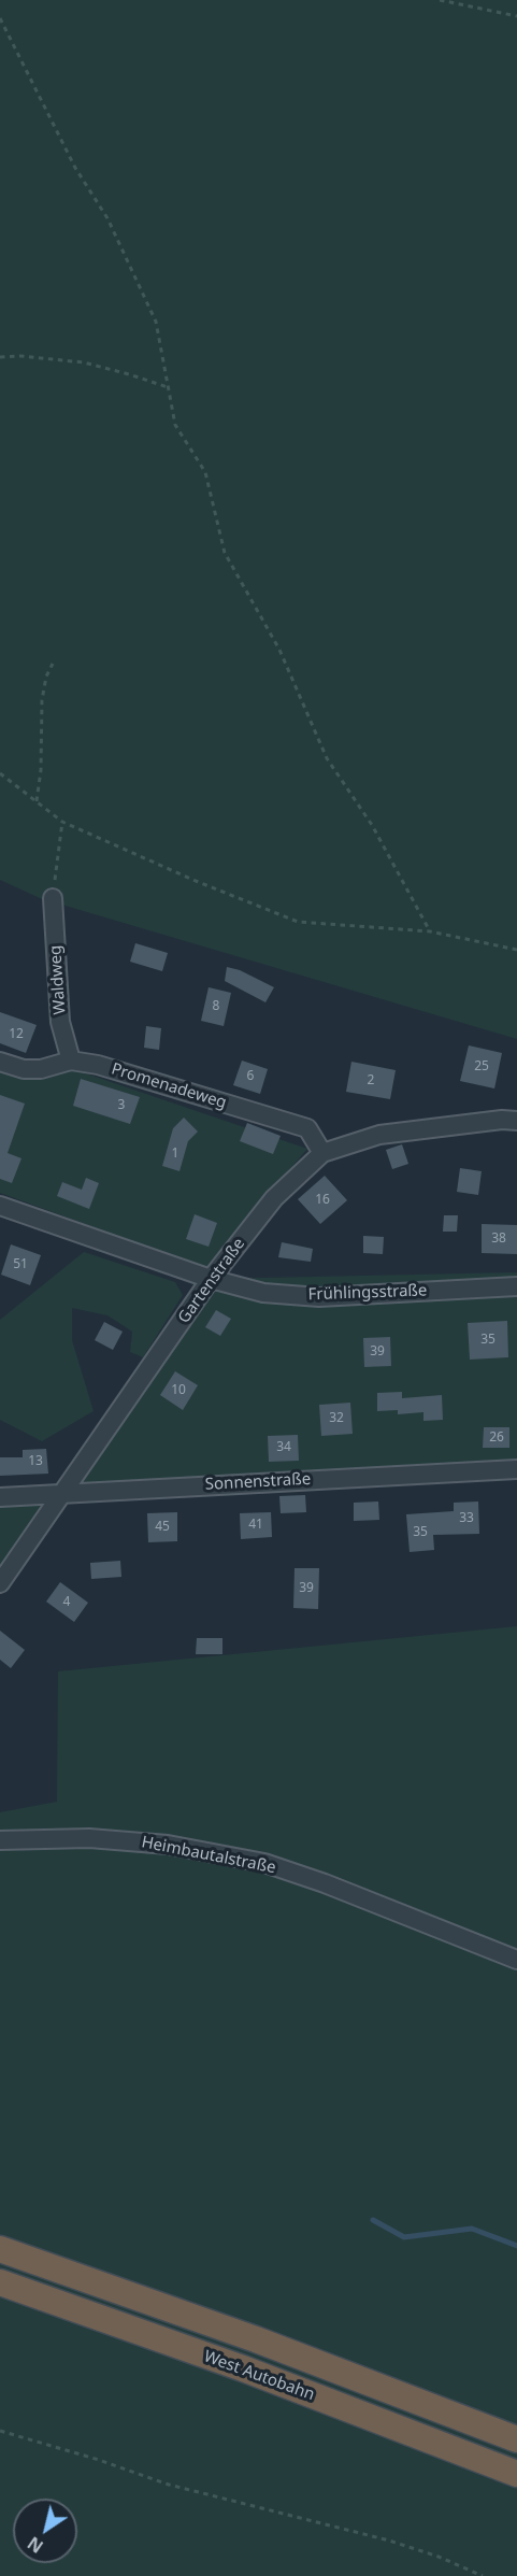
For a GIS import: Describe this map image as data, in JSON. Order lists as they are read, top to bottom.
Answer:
{
  "streets": {
    "highway": ["West Autobahn"],
    "street": [
      "Waldweg",
      "Promenadeweg",
      "Gartenstraße",
      "Frühlingsstraße",
      "Sonnenstraße",
      "Heimbautalstraße"
    ]
  },
  "crossings": [
    ["Waldweg", "Promenadeweg"],
    ["Promenadeweg", "Gartenstraße"],
    ["Gartenstraße", "Frühlingsstraße"],
    ["Gartenstraße", "Sonnenstraße"]
  ],
  "house_numbers": [
    "8",
    "12",
    "25",
    "6",
    "2",
    "3",
    "1",
    "16",
    "38",
    "51",
    "35",
    "39",
    "10",
    "32",
    "26",
    "34",
    "13",
    "33",
    "41",
    "45",
    "35",
    "39",
    "4"
  ],
  "north": "bottom left"
}
